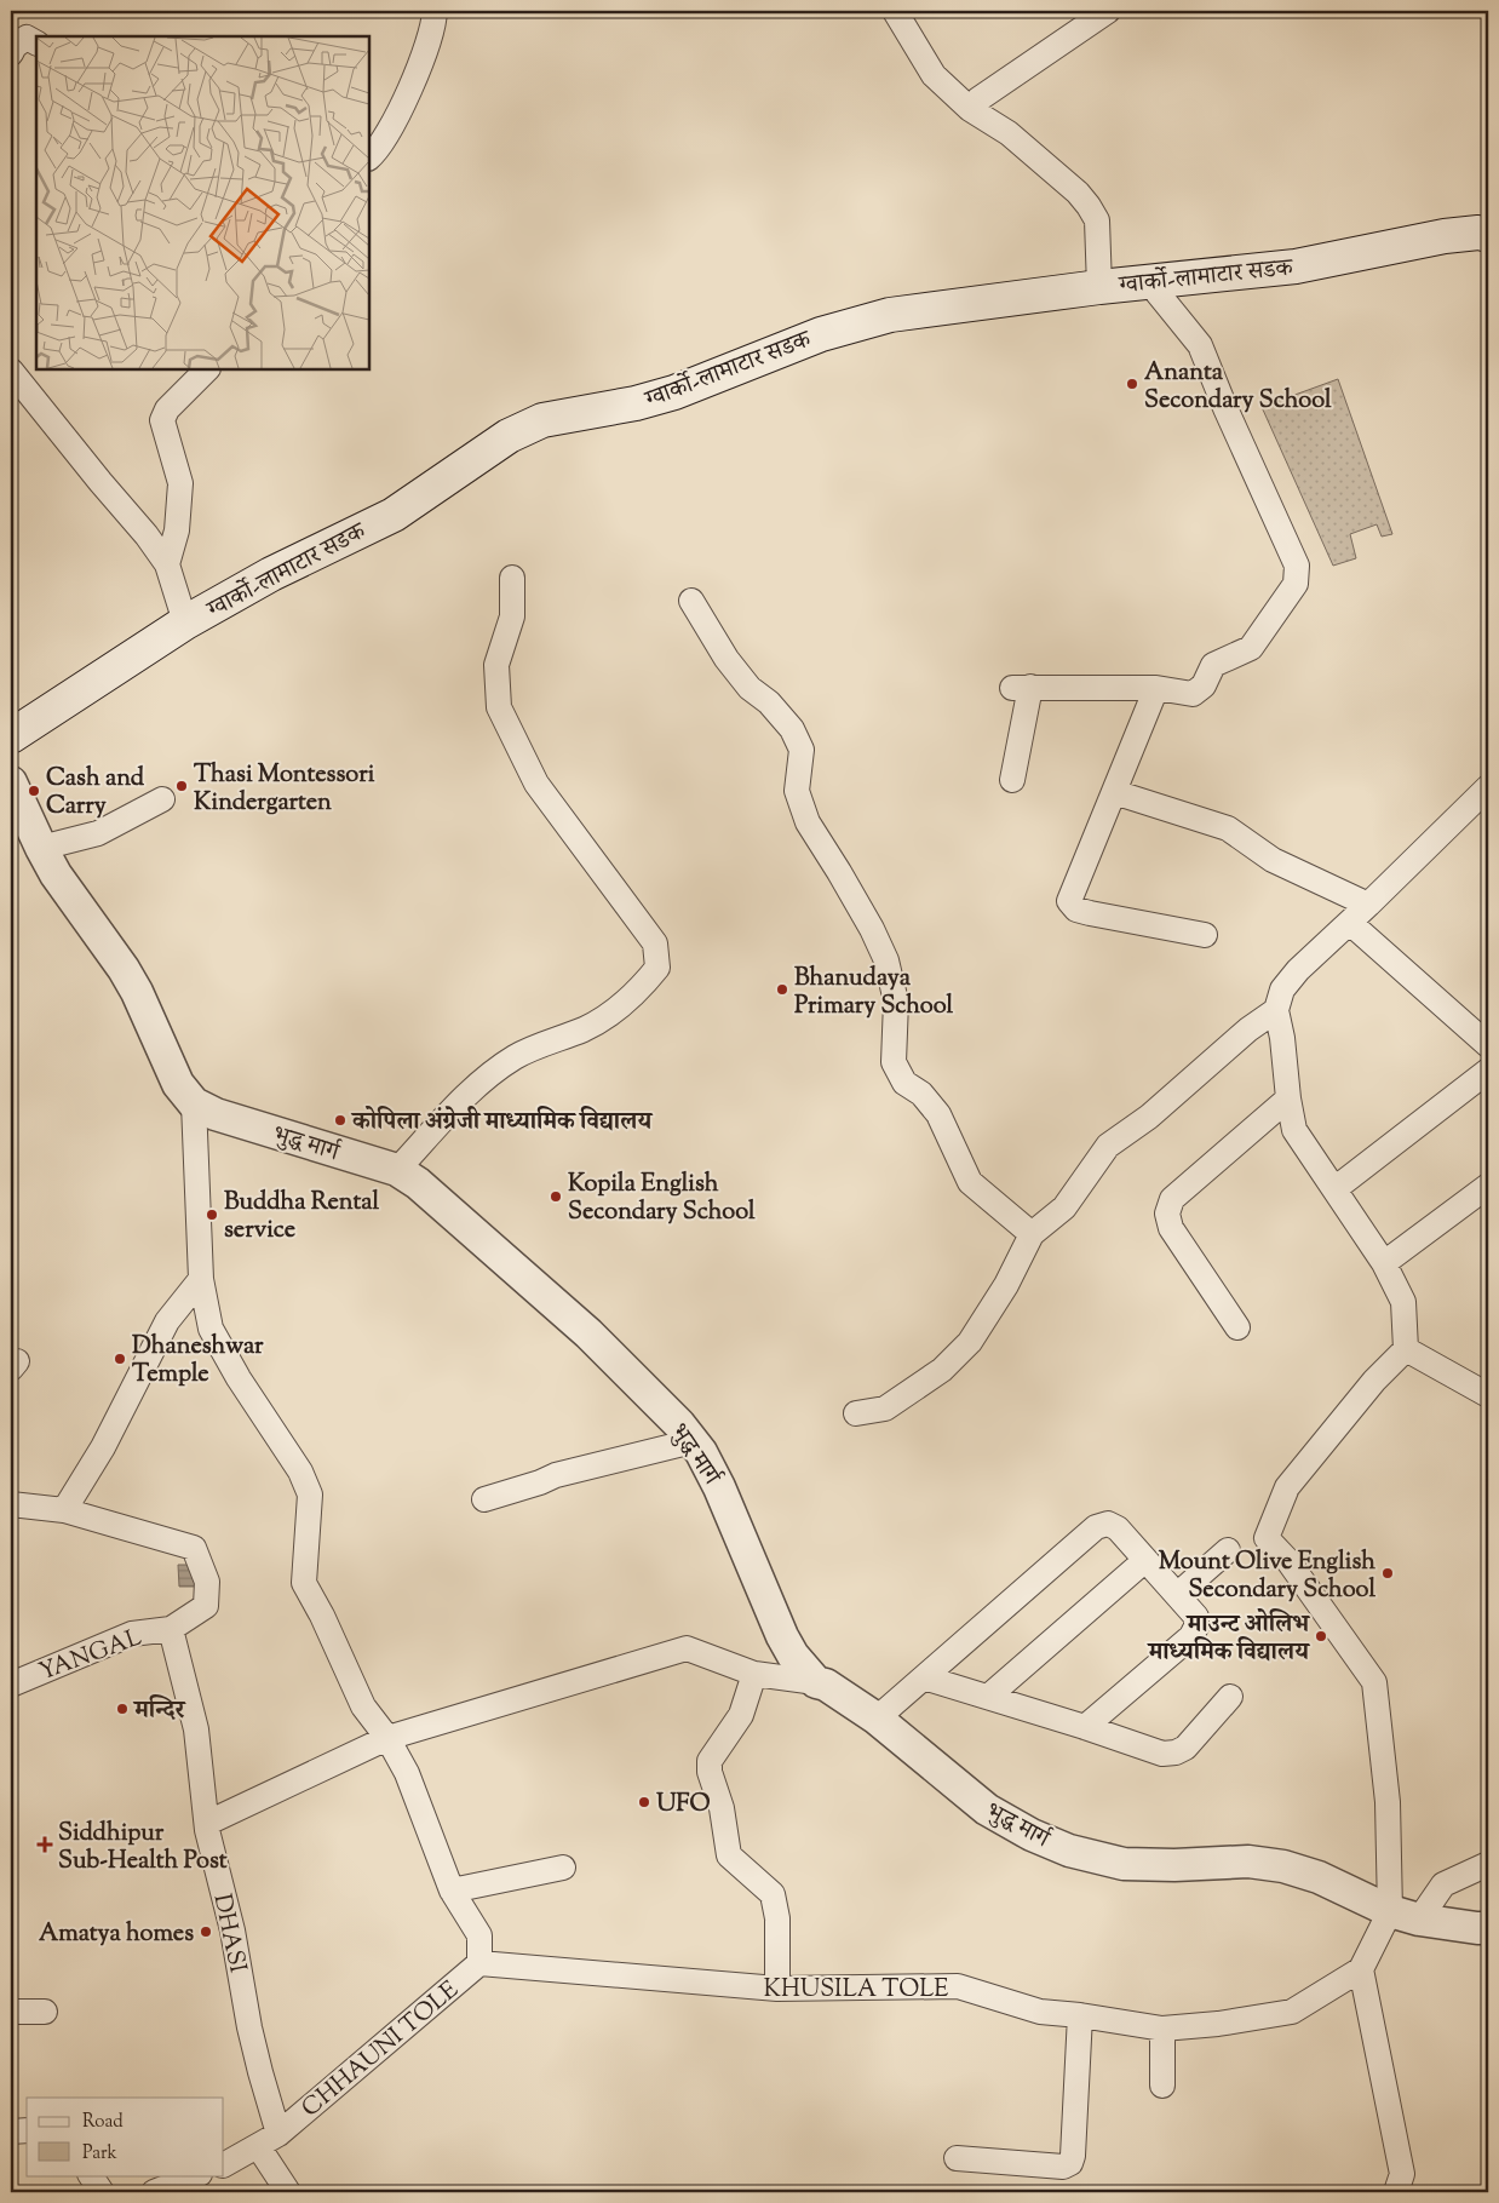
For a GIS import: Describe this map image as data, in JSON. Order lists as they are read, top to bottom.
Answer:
{
  "streets": {
    "main road": ["ग्वार्को-लामाटार सडक"],
    "street": [
      "भुद्ध मार्ग",
      "YANGAL",
      "DHASI",
      "KHUSILA TOLE",
      "CHHAUNI TOLE"
    ]
  },
  "crossings": [
    ["YANGAL", "DHASI"],
    ["DHASI", "CHHAUNI TOLE"],
    ["KHUSILA TOLE", "CHHAUNI TOLE"]
  ],
  "places": {
    "other": [
      "Ananta Secondary School",
      "Thasi Montessori Kindergarten",
      "Cash and Carry",
      "Bhanudaya Primary School",
      "कोपिला अंग्रेजी माध्यामिक विद्यालय",
      "Kopila English Secondary School",
      "Buddha Rental service",
      "Dhaneshwar Temple",
      "Mount Olive English Secondary School",
      "माउन्ट ओलिभ माध्यमिक विद्यालय",
      "मन्दिर",
      "UFO",
      "Amatya homes"
    ],
    "health": ["Siddhipur Sub-Health Post"]
  },
  "legend": ["Road", "Park"]
}
